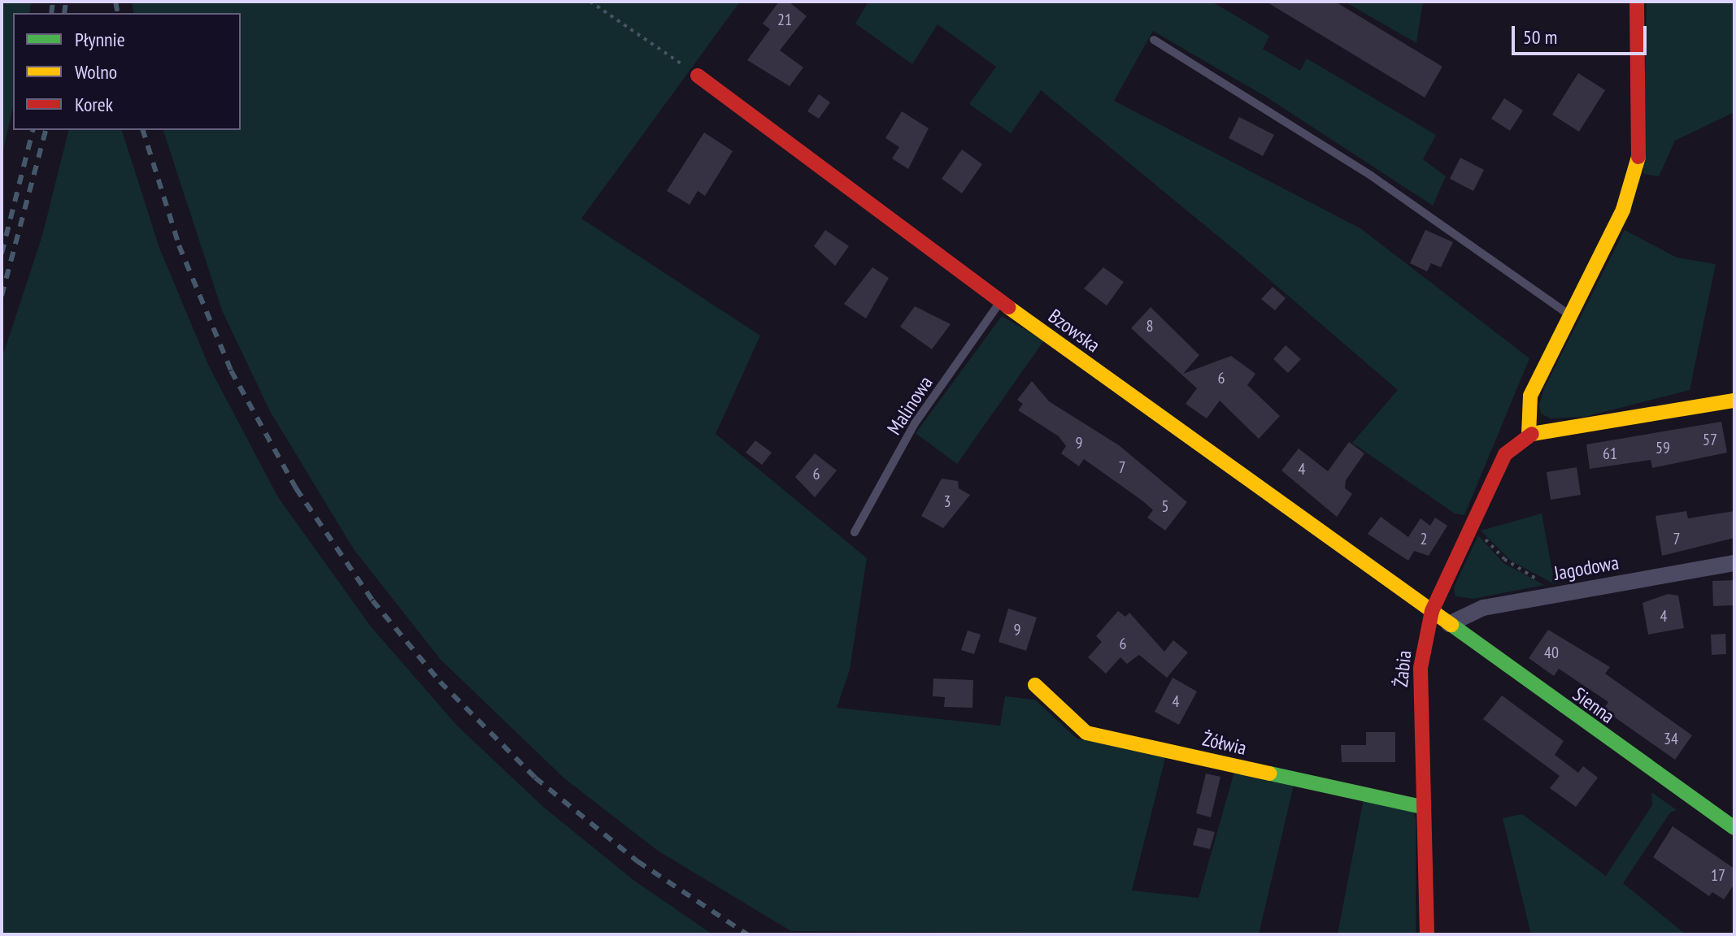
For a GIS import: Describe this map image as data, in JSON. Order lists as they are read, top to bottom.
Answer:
{
  "streets": {
    "street": [
      "Bzowska",
      "Jagodowa",
      "Żabia",
      "Sienna",
      "Żółwia"
    ],
    "lane": ["Malinowa"]
  },
  "crossings": [
    ["Bzowska", "Malinowa"],
    ["Bzowska", "Żabia"],
    ["Bzowska", "Sienna"],
    ["Jagodowa", "Sienna"],
    ["Żabia", "Sienna"],
    ["Żabia", "Żółwia"]
  ],
  "house_numbers": [
    "21",
    "8",
    "6",
    "57",
    "9",
    "59",
    "61",
    "7",
    "4",
    "6",
    "3",
    "5",
    "2",
    "7",
    "4",
    "9",
    "6",
    "40",
    "4",
    "34",
    "17"
  ],
  "legend": ["Płynnie", "Wolno", "Korek"],
  "scale_bar": "50 m"
}
